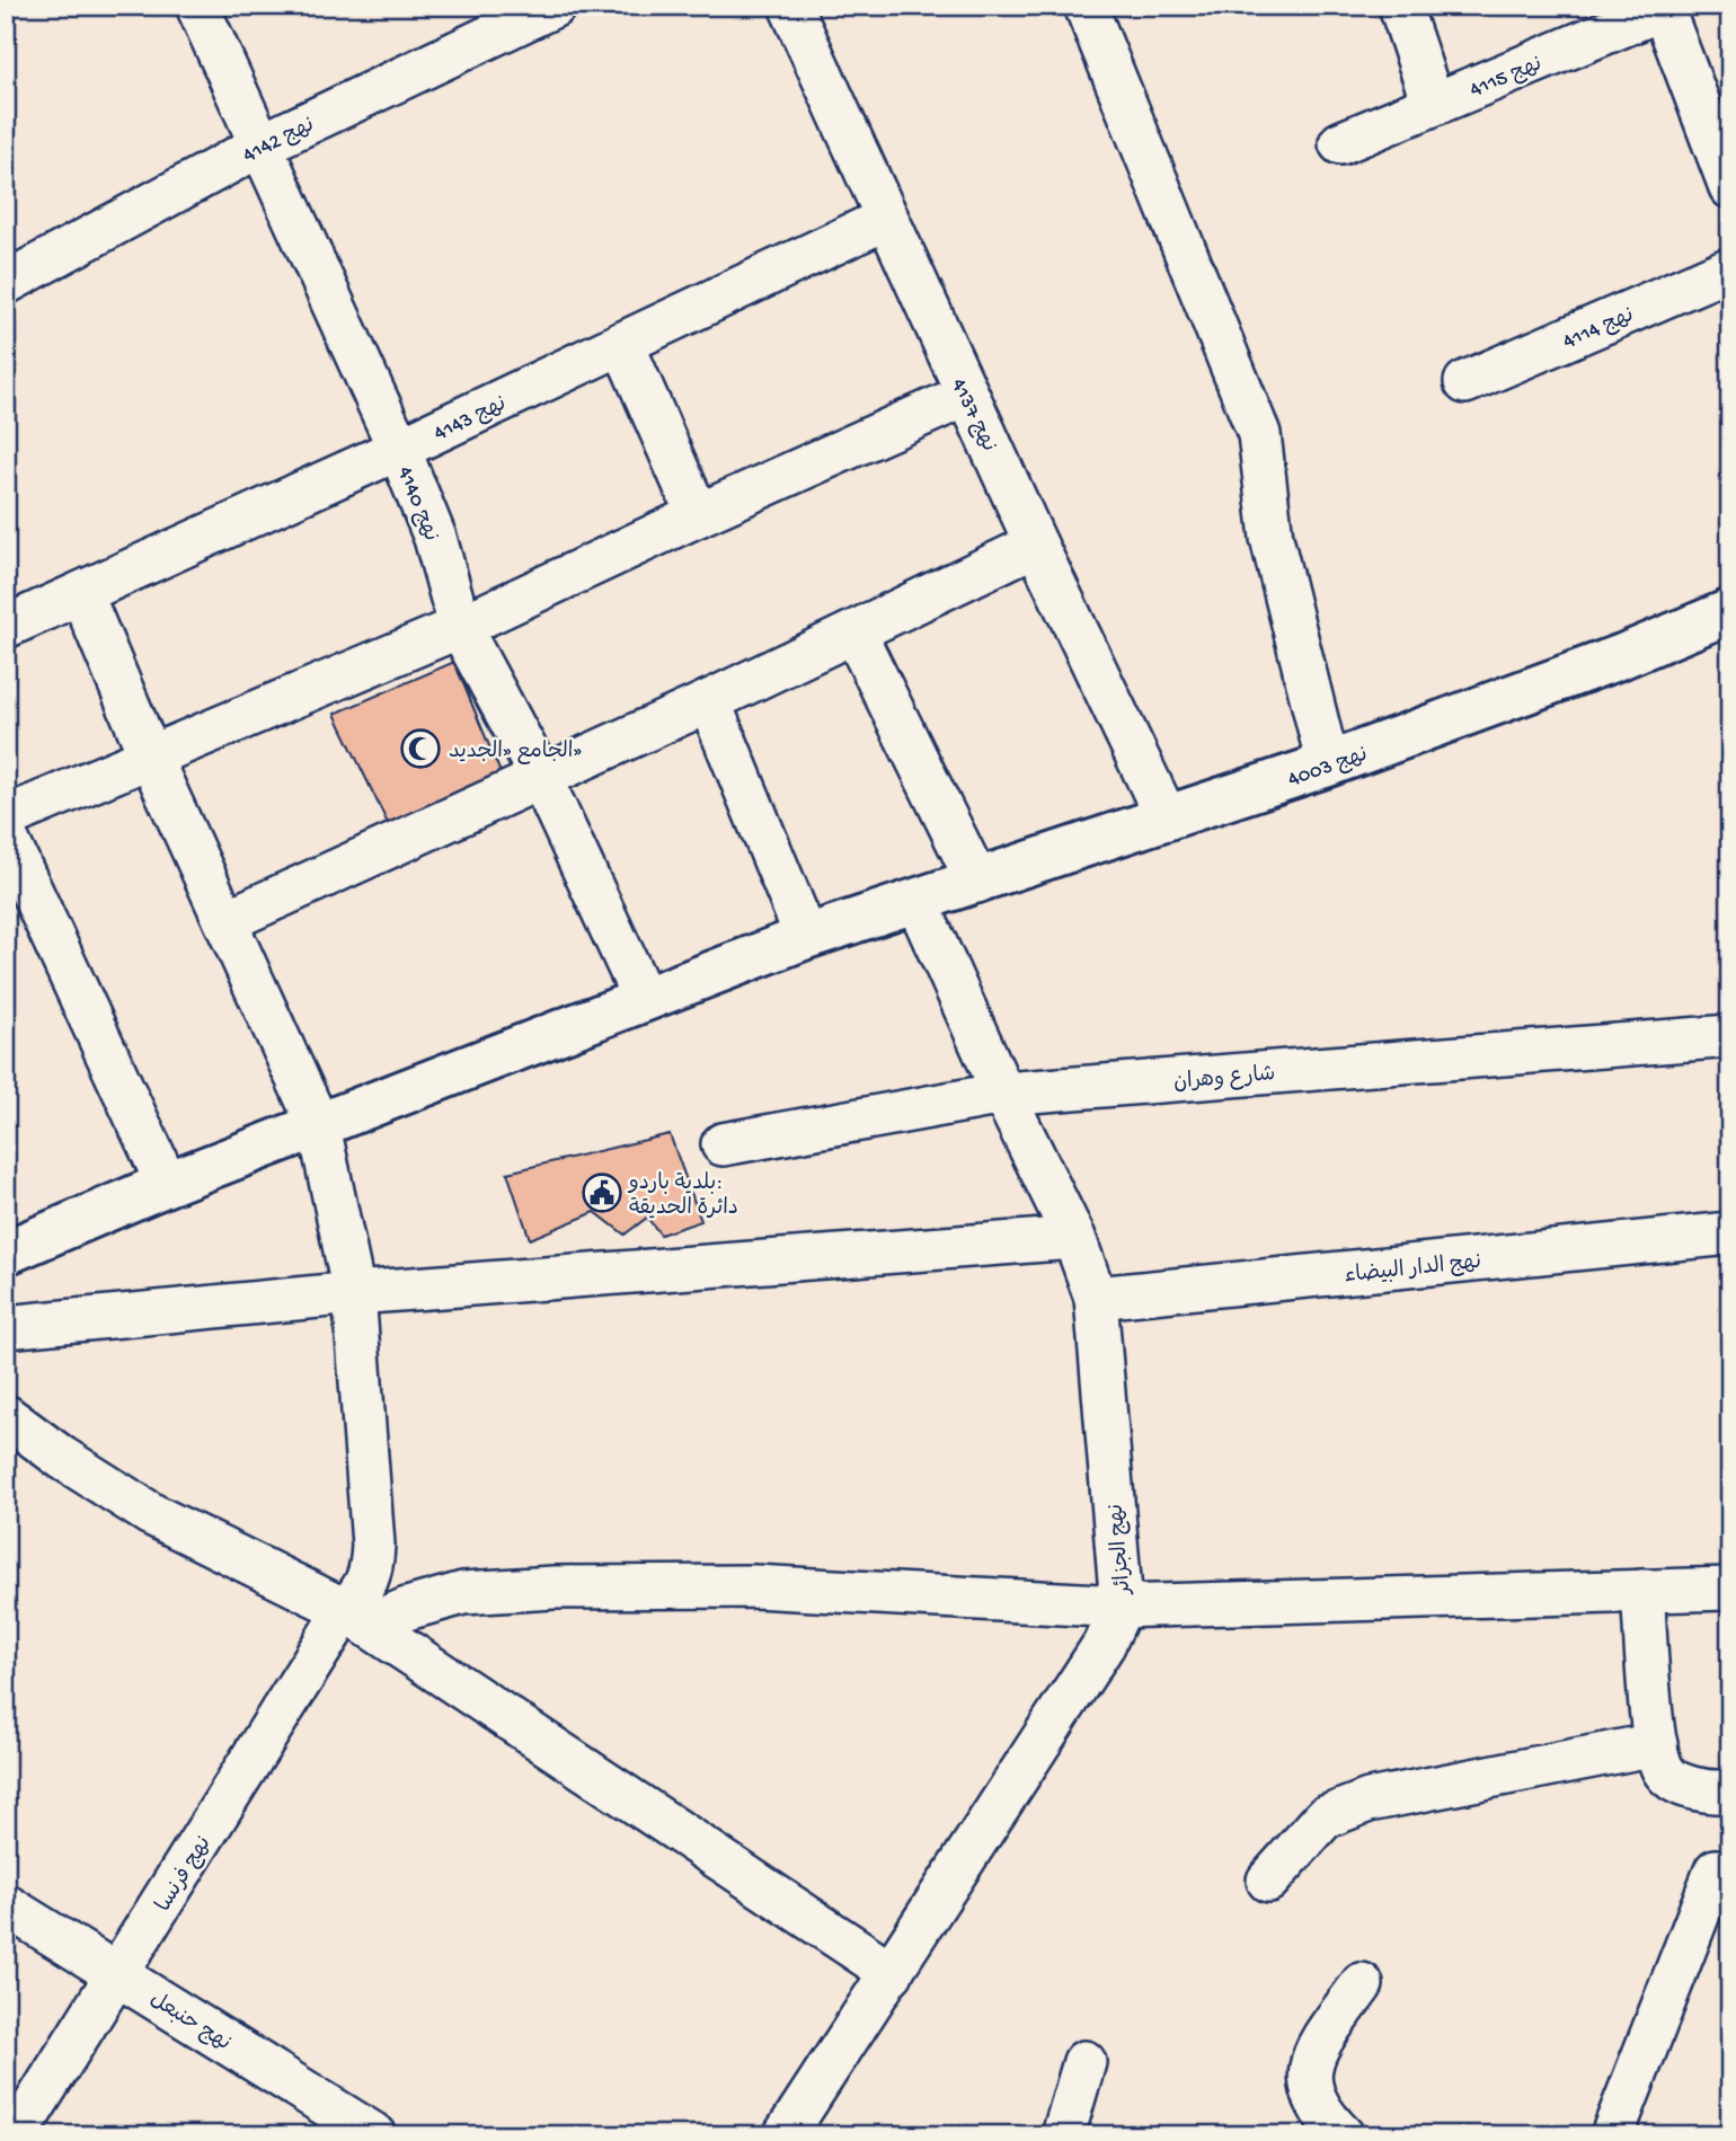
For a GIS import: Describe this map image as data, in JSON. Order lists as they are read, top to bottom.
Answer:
{
  "streets": {
    "street": [
      "نهج 4115",
      "نهج 4142",
      "نهج 4114",
      "نهج 4137",
      "نهج 4143",
      "نهج 4140",
      "نهج 4003",
      "شارع وهران",
      "نهج الدار البيضاء",
      "نهج الجزائر",
      "نهج فرنسا",
      "نهج حنبعل"
    ]
  },
  "crossings": [
    ["نهج 4142", "نهج 4140"],
    ["نهج 4137", "نهج 4143"],
    ["نهج 4137", "نهج 4003"],
    ["نهج 4143", "نهج 4140"],
    ["نهج 4143", "نهج فرنسا"],
    ["نهج 4140", "نهج 4003"],
    ["نهج 4003", "نهج الجزائر"],
    ["نهج 4003", "نهج فرنسا"],
    ["شارع وهران", "نهج الجزائر"],
    ["نهج الدار البيضاء", "نهج الجزائر"],
    ["نهج فرنسا", "نهج حنبعل"]
  ],
  "places": {
    "mosque": ["الجامع «الجديد»"],
    "public building": ["بلدية باردو: دائرة الحديقة"]
  }
}
